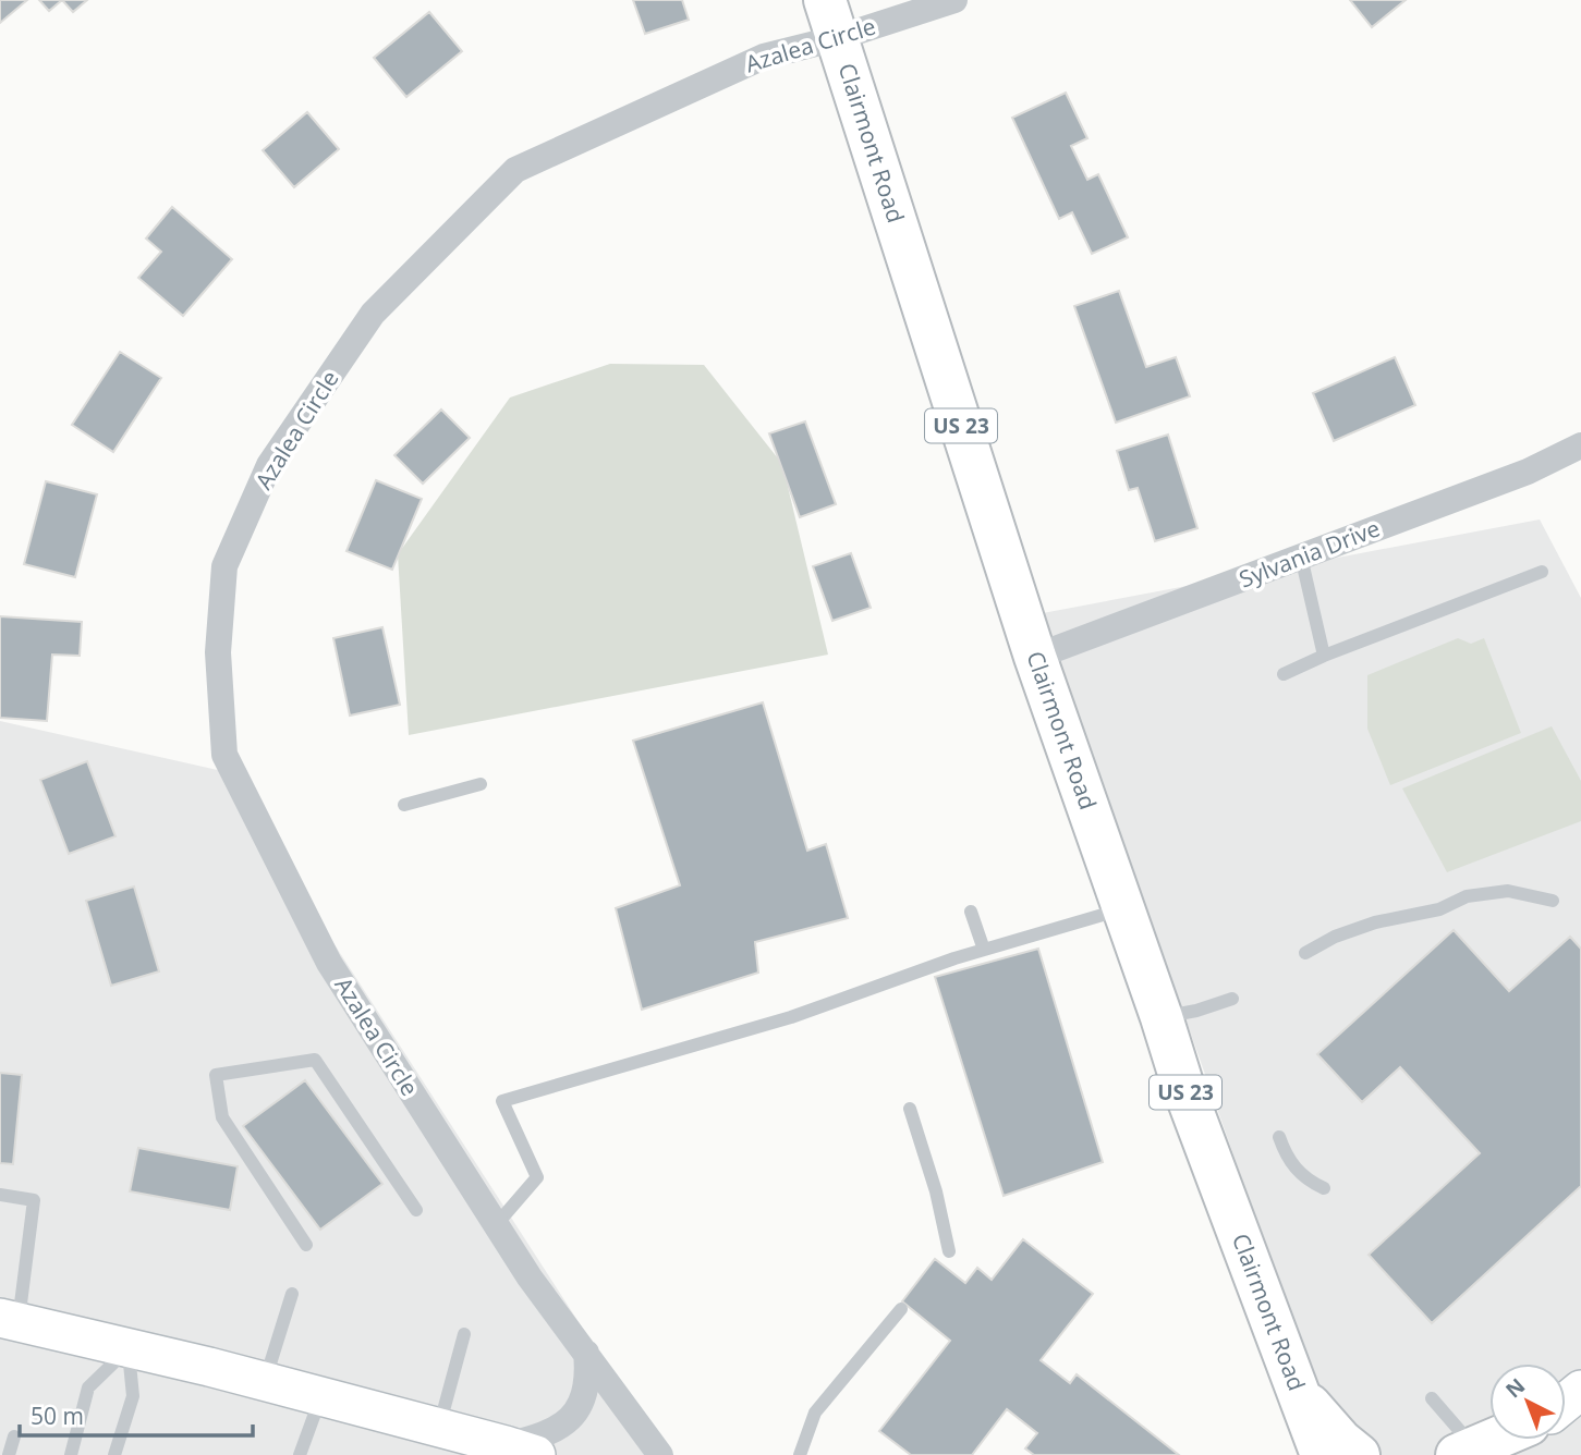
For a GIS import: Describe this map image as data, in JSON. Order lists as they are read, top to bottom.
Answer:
{
  "streets": {
    "main road": ["Clairmont Road", "US 23"],
    "street": ["Azalea Circle", "Sylvania Drive"]
  },
  "crossings": [
    ["Azalea Circle", "Clairmont Road"],
    ["Clairmont Road", "Sylvania Drive"]
  ],
  "scale_bar": "50 m",
  "north": "top left"
}
